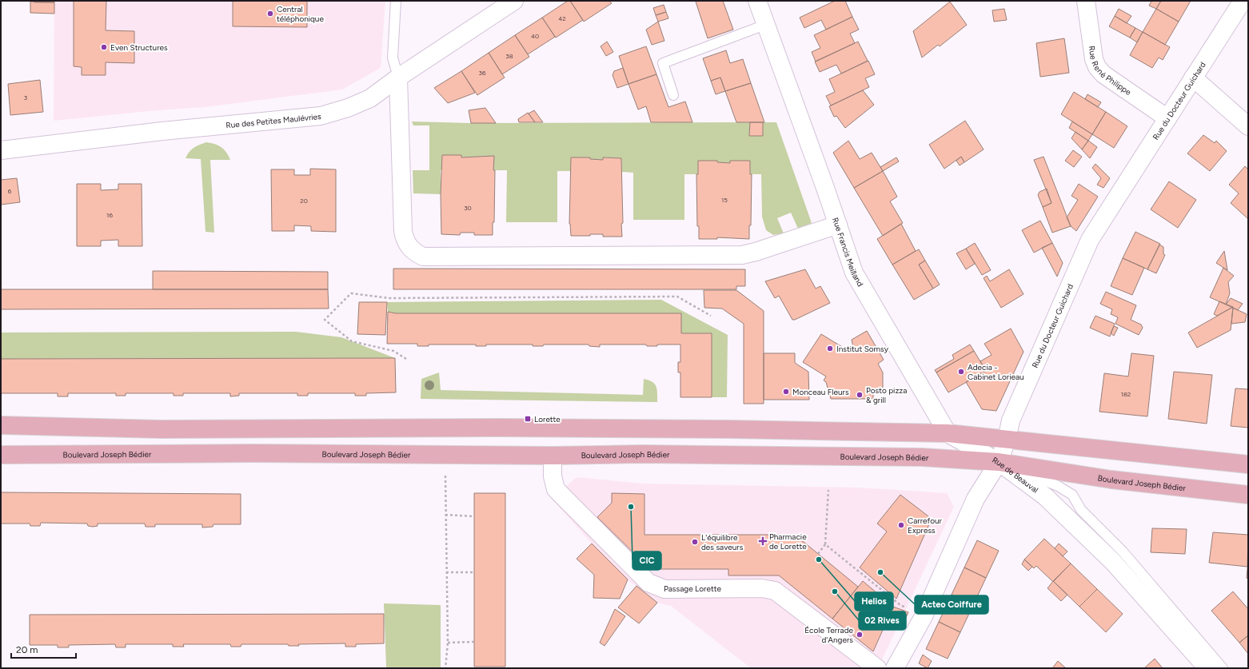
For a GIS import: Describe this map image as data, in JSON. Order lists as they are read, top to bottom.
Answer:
{
  "streets": {
    "main road": ["Boulevard Joseph Bédier"],
    "street": [
      "Rue René Philippe",
      "Rue du Docteur Guichard",
      "Rue des Petites Maulévries",
      "Rue Francis Meilland",
      "Rue de Beauval",
      "Passage Lorette"
    ]
  },
  "crossings": [
    ["Rue René Philippe", "Rue du Docteur Guichard"],
    ["Rue du Docteur Guichard", "Boulevard Joseph Bédier"],
    ["Rue du Docteur Guichard", "Rue de Beauval"],
    ["Boulevard Joseph Bédier", "Rue de Beauval"],
    ["Boulevard Joseph Bédier", "Passage Lorette"]
  ],
  "places": {
    "other": [
      "Central téléphonique",
      "Even Structures",
      "Institut Somsy",
      "Adecia - Cabinet Lorieau",
      "Monceau Fleurs",
      "Posto pizza & grill",
      "CIC",
      "Carrefour Express",
      "L'équilibre des saveurs",
      "Helios",
      "Acteo Coiffure",
      "02 Rives",
      "École Terrade d'Angers"
    ],
    "transit": ["Lorette"],
    "health": ["Pharmacie de Lorette"]
  },
  "house_numbers": [
    "42",
    "40",
    "38",
    "36",
    "3",
    "6",
    "15",
    "20",
    "30",
    "16",
    "182"
  ],
  "scale_bar": "20 m"
}
